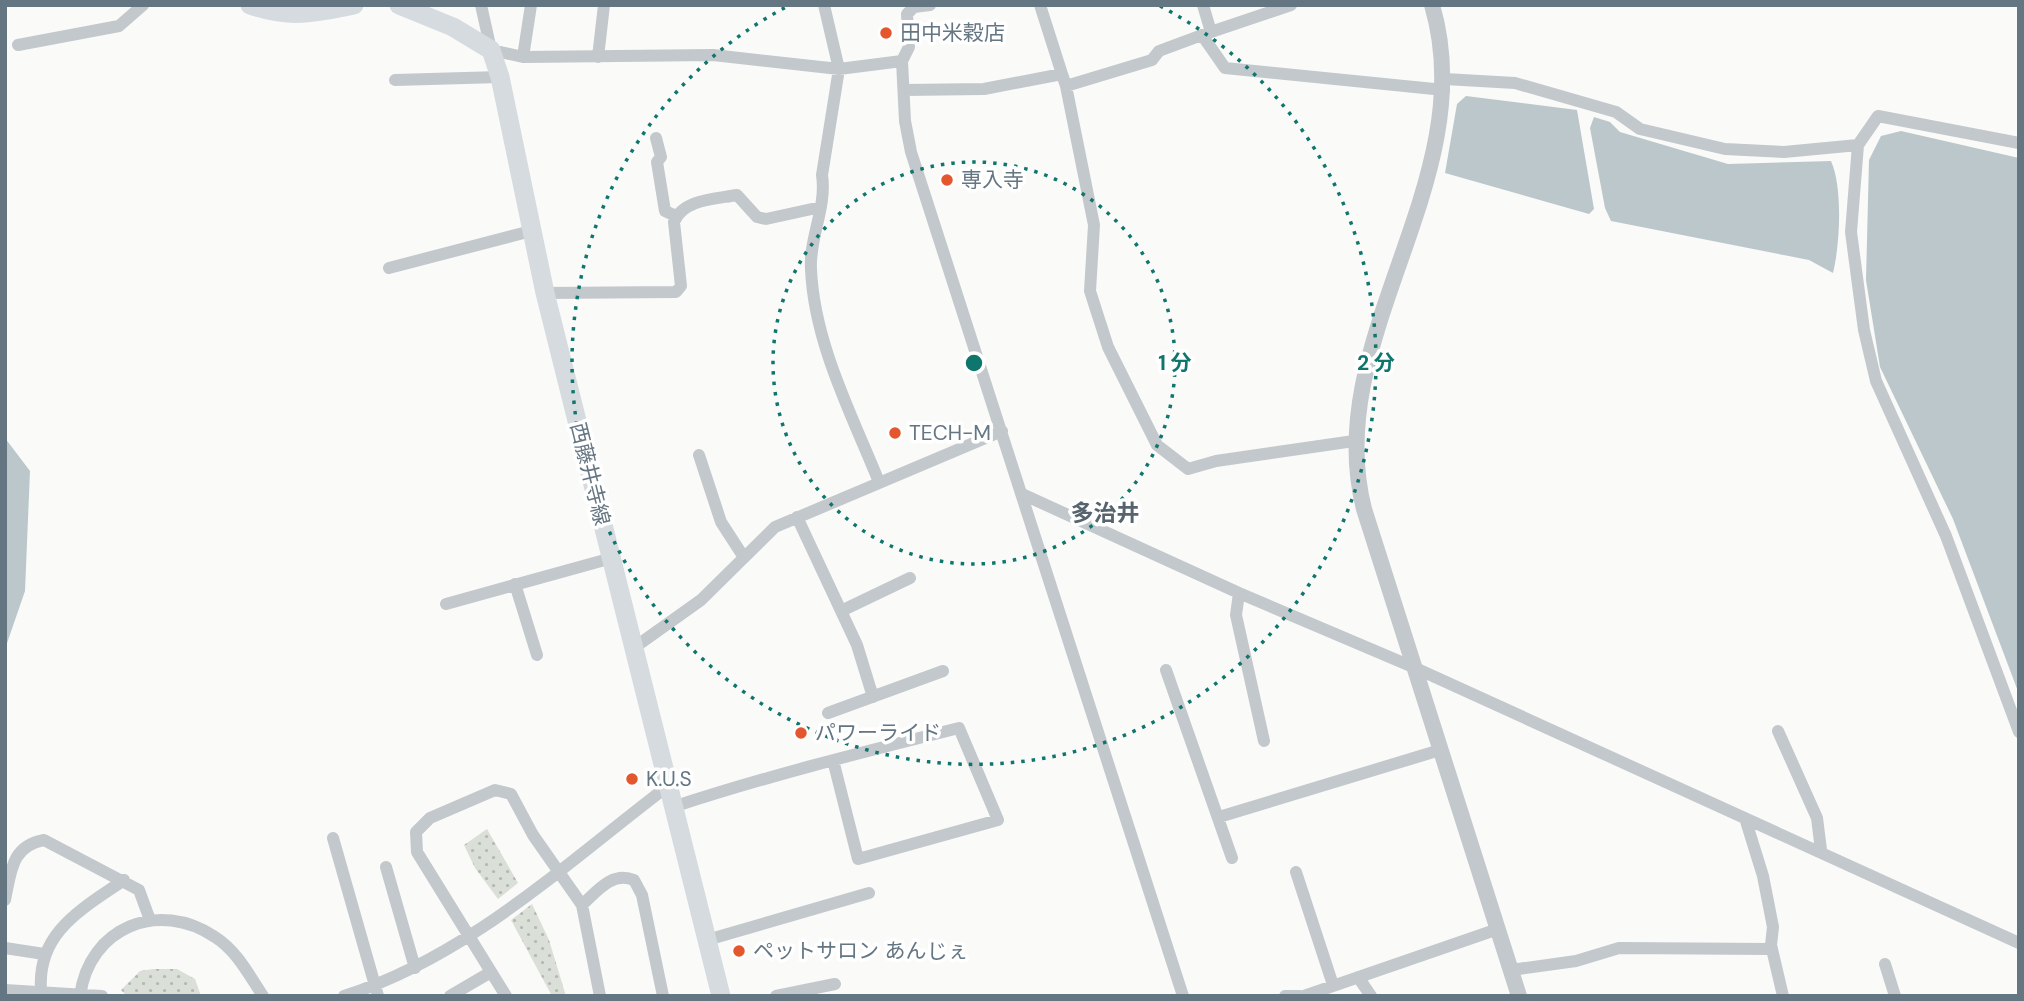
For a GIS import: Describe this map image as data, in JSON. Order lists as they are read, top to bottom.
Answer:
{
  "streets": {
    "main road": ["西藤井寺線"]
  },
  "districts": ["多治井"],
  "places": [
    "田中米穀店",
    "専入寺",
    "TECH-M",
    "パワーライド",
    "K.U.S",
    "ペットサロン あんじぇ"
  ],
  "rings": ["1 分", "2 分"]
}
